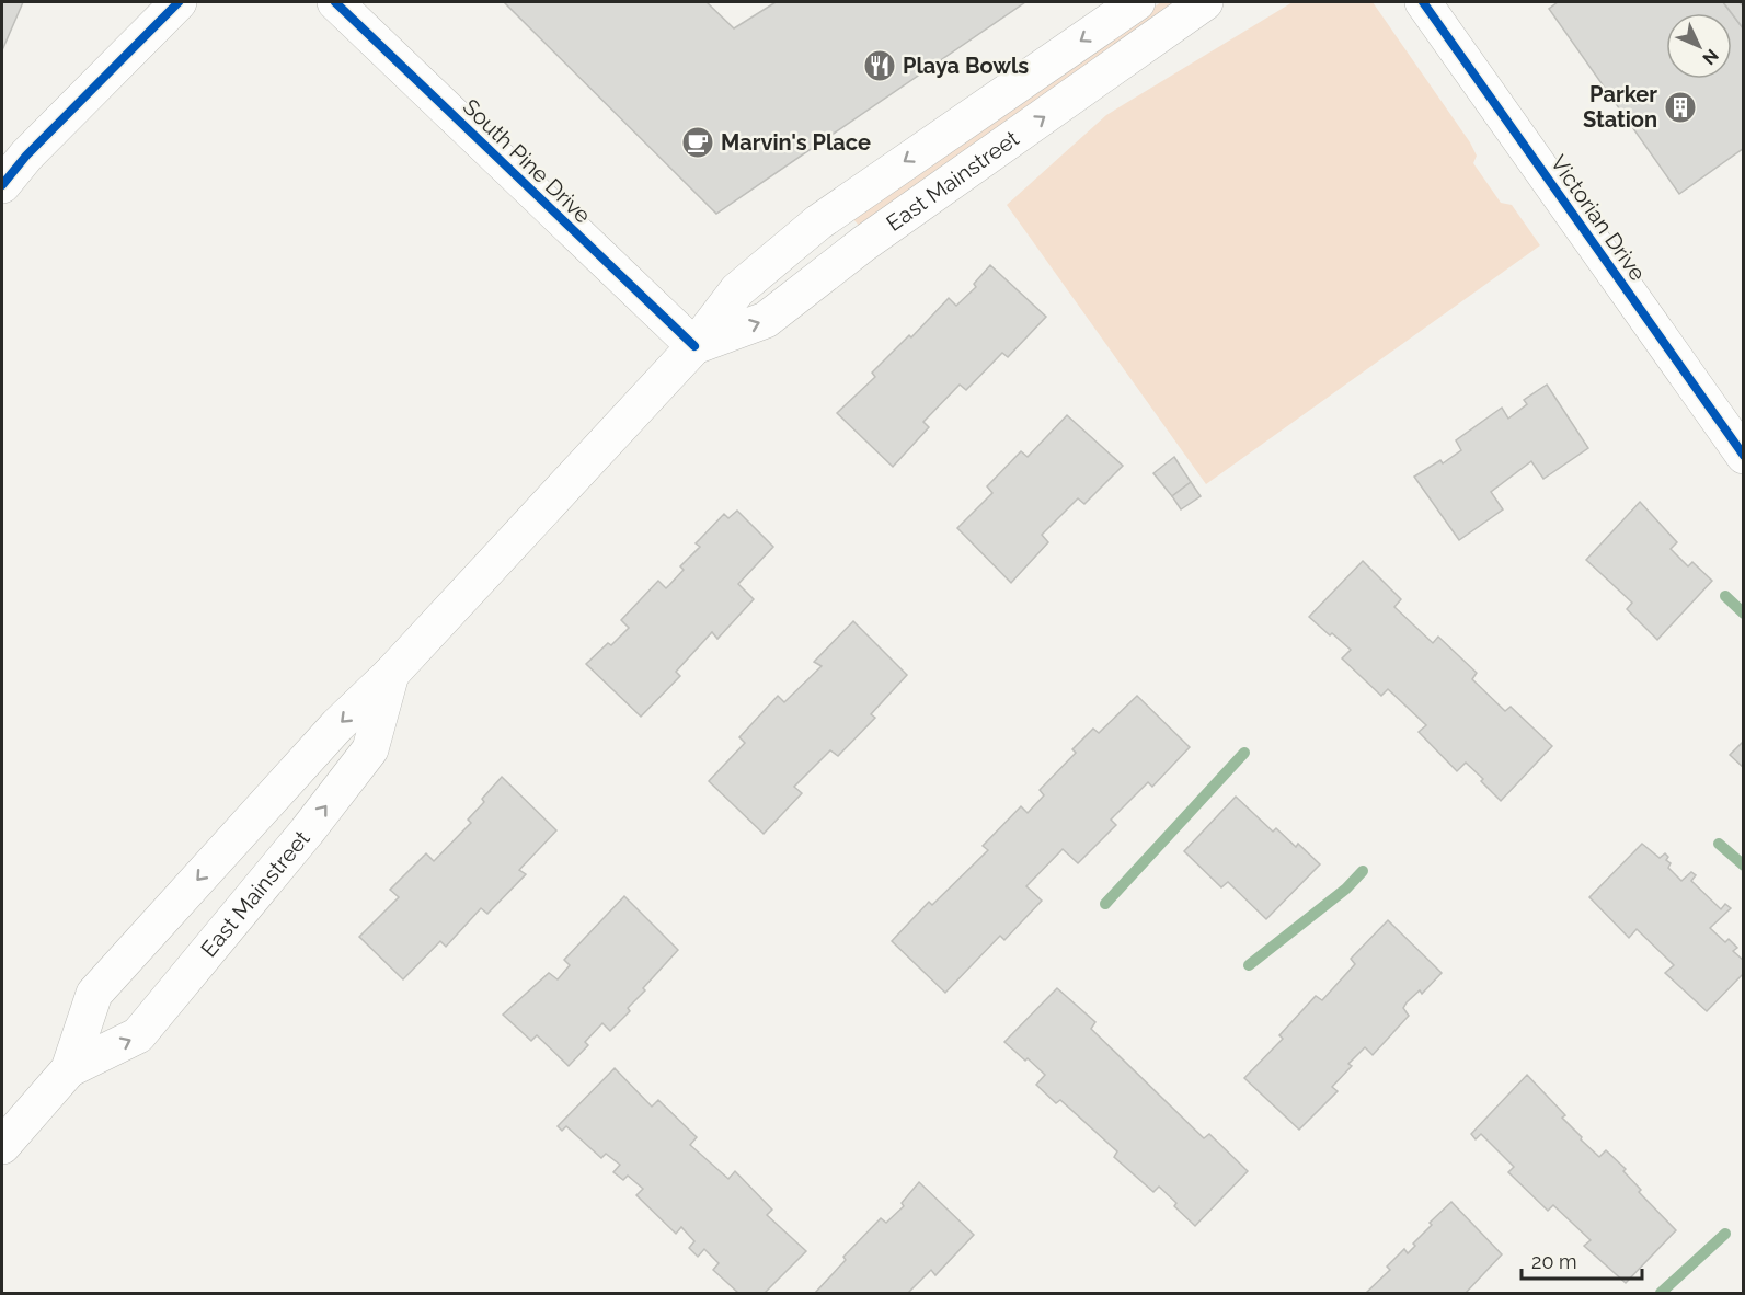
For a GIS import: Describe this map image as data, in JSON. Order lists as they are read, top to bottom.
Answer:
{
  "streets": {
    "main road": ["South Pine Drive", "East Mainstreet", "Victorian Drive"]
  },
  "crossings": [
    ["South Pine Drive", "East Mainstreet"]
  ],
  "places": {
    "restaurant": ["Playa Bowls"],
    "building": ["Parker Station"],
    "cafe": ["Marvin's Place"]
  },
  "scale_bar": "20 m",
  "north": "bottom right"
}
